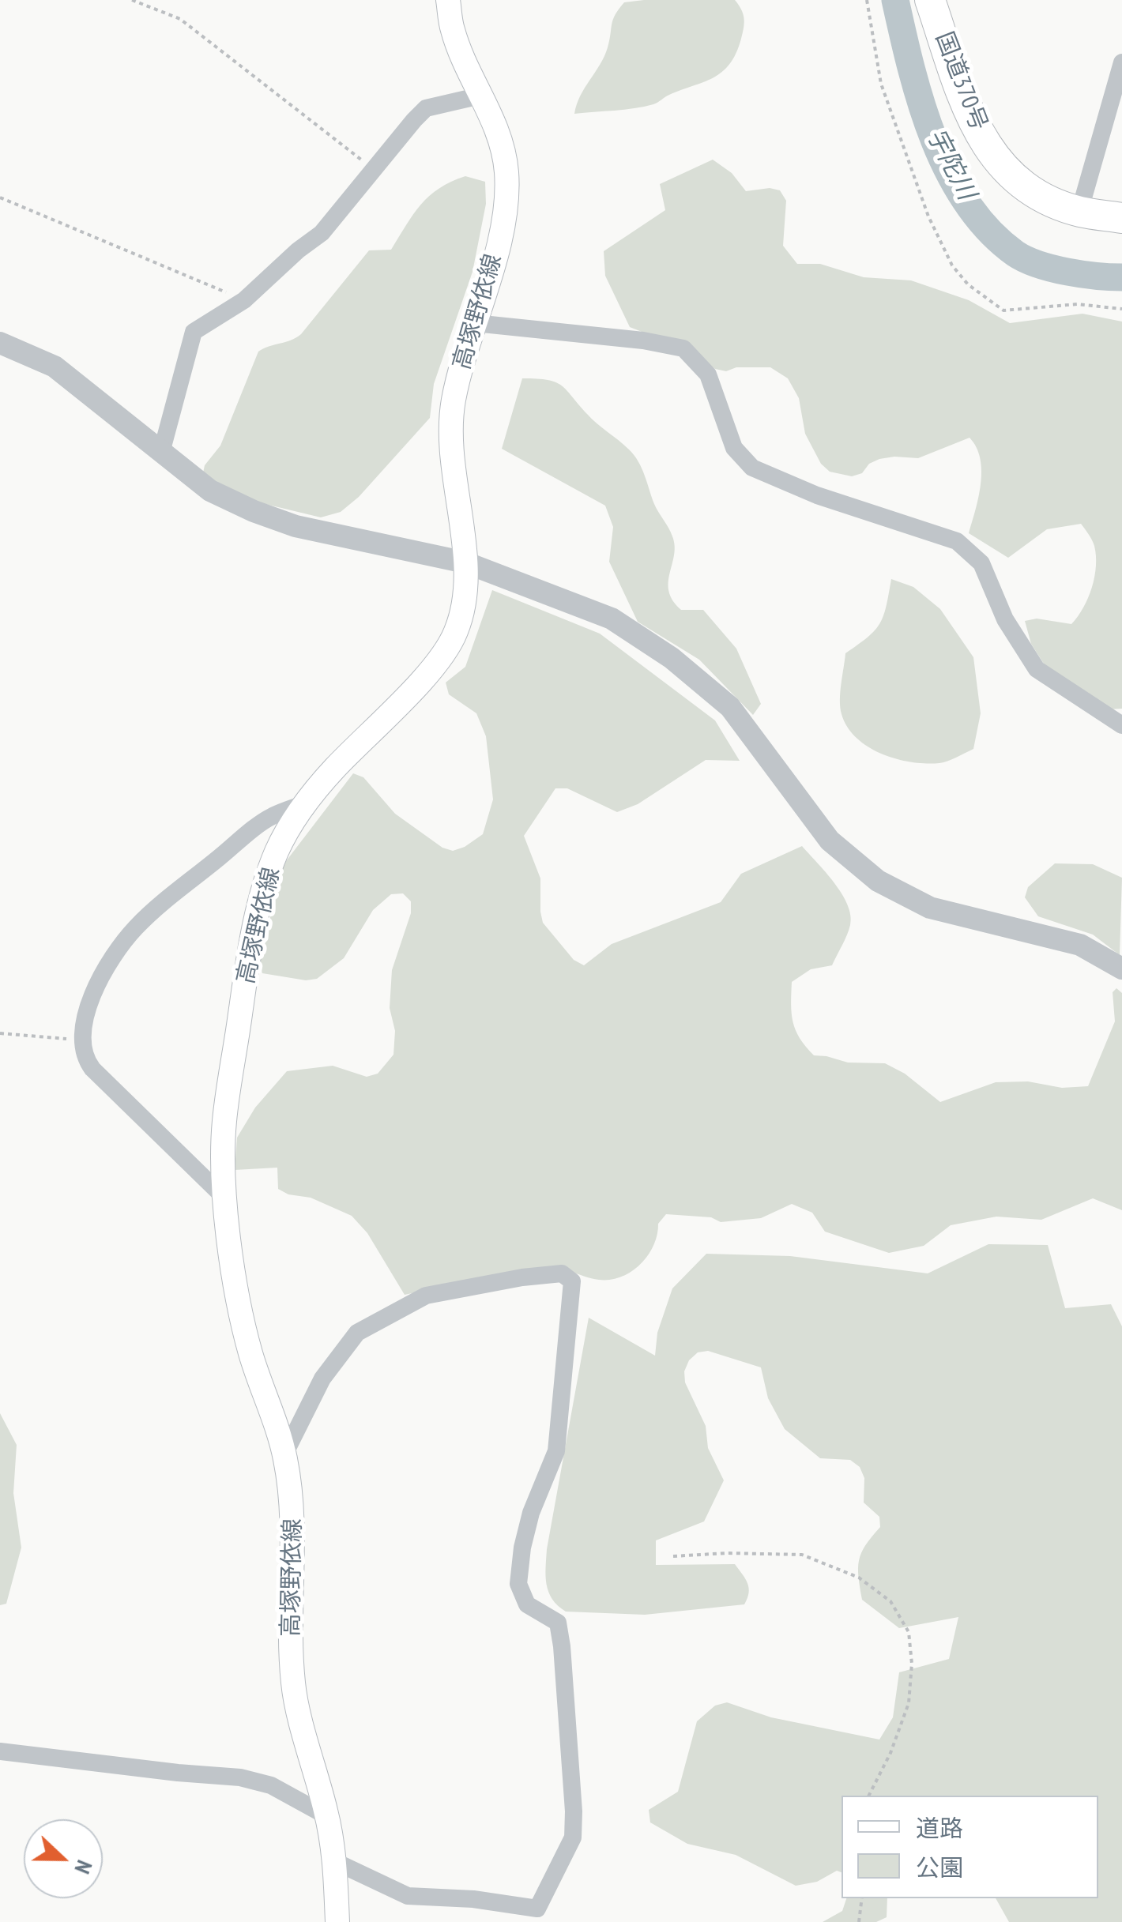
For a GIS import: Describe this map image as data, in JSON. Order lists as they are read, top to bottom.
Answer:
{
  "streets": {
    "highway": ["国道370号"],
    "main road": ["高塚野依線"]
  },
  "water": ["宇陀川"],
  "legend": ["道路", "公園"],
  "north": "right"
}
